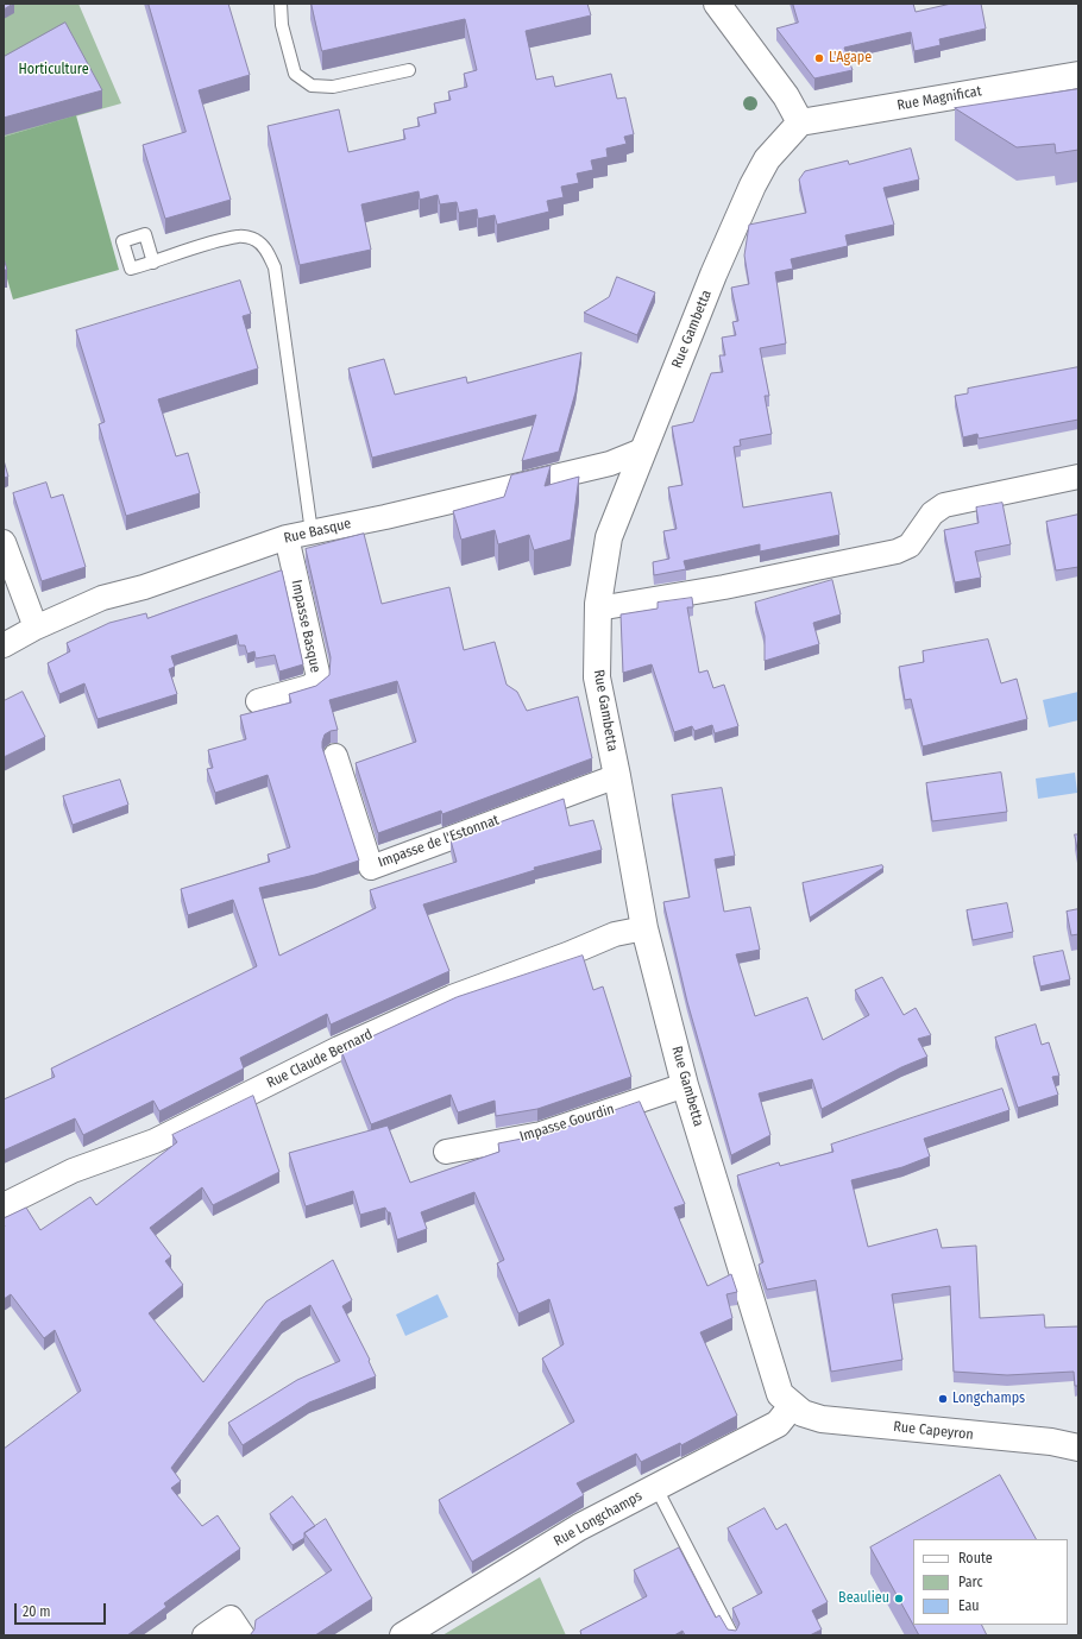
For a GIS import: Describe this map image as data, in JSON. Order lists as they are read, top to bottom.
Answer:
{
  "streets": {
    "street": [
      "Rue Magnificat",
      "Rue Gambetta",
      "Rue Basque",
      "Impasse Basque",
      "Impasse de l'Estonnat",
      "Rue Claude Bernard",
      "Impasse Gourdin",
      "Rue Capeyron",
      "Rue Longchamps"
    ]
  },
  "crossings": [
    ["Rue Magnificat", "Rue Gambetta"],
    ["Rue Gambetta", "Rue Basque"],
    ["Rue Gambetta", "Impasse de l'Estonnat"],
    ["Rue Gambetta", "Rue Claude Bernard"],
    ["Rue Gambetta", "Impasse Gourdin"],
    ["Rue Gambetta", "Rue Capeyron"],
    ["Rue Gambetta", "Rue Longchamps"],
    ["Rue Basque", "Impasse Basque"],
    ["Rue Capeyron", "Rue Longchamps"]
  ],
  "parks": ["Horticulture"],
  "places": ["L'Agape", "Longchamps", "Beaulieu"],
  "legend": ["Route", "Parc", "Eau"],
  "scale_bar": "20 m"
}
